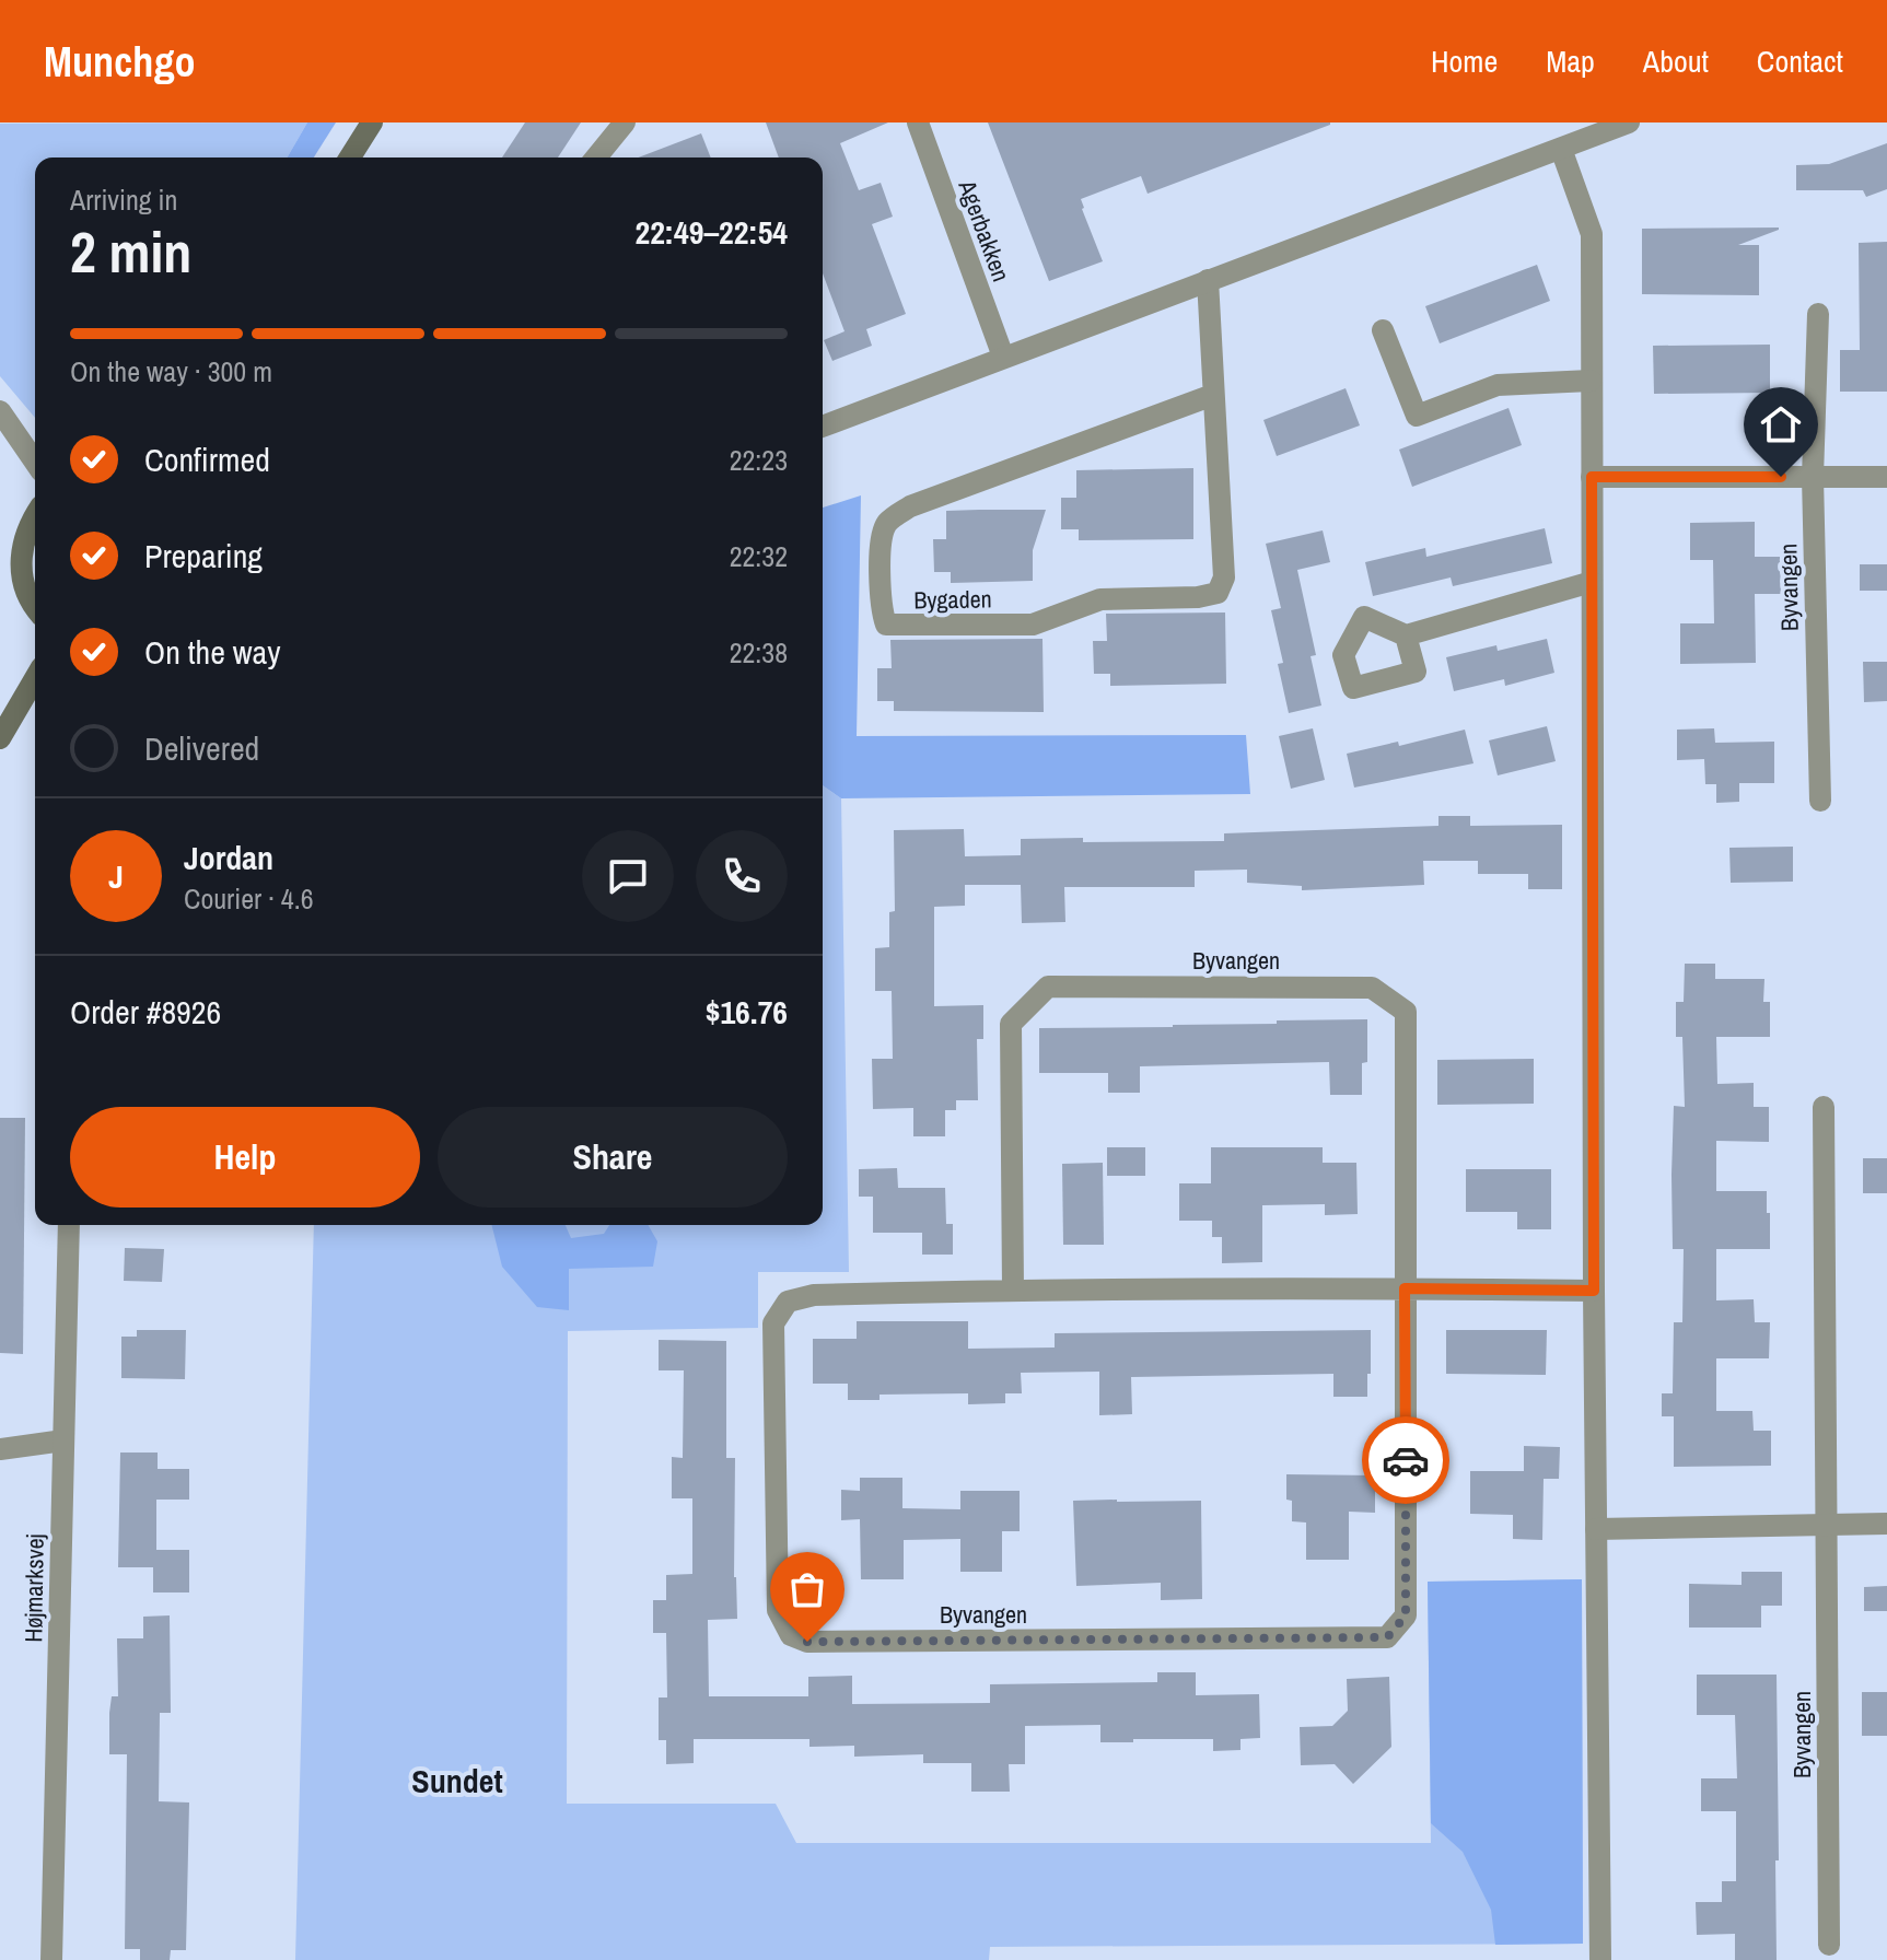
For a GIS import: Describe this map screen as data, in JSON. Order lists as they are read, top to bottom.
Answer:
{
  "streets": {
    "street": [
      "Agerbakken",
      "Byvangen",
      "Bygaden",
      "Højmarksvej"
    ]
  },
  "districts": ["Sundet"],
  "page": {
    "header": "Munchgo",
    "nav": [
      "Home",
      "Map",
      "About",
      "Contact"
    ],
    "heading": ["2 min", "Arriving in", "22:49–22:54"],
    "panel": [
      "Jordan",
      "Courier · 4.6",
      "Order #8926",
      "$16.76"
    ],
    "bar": "On the way · 300 m",
    "list": [
      ["Confirmed", "22:23"],
      ["Preparing", "22:32"],
      ["On the way", "22:38"],
      "Delivered"
    ],
    "round": "J",
    "buttons": ["Help", "Share"]
  }
}
